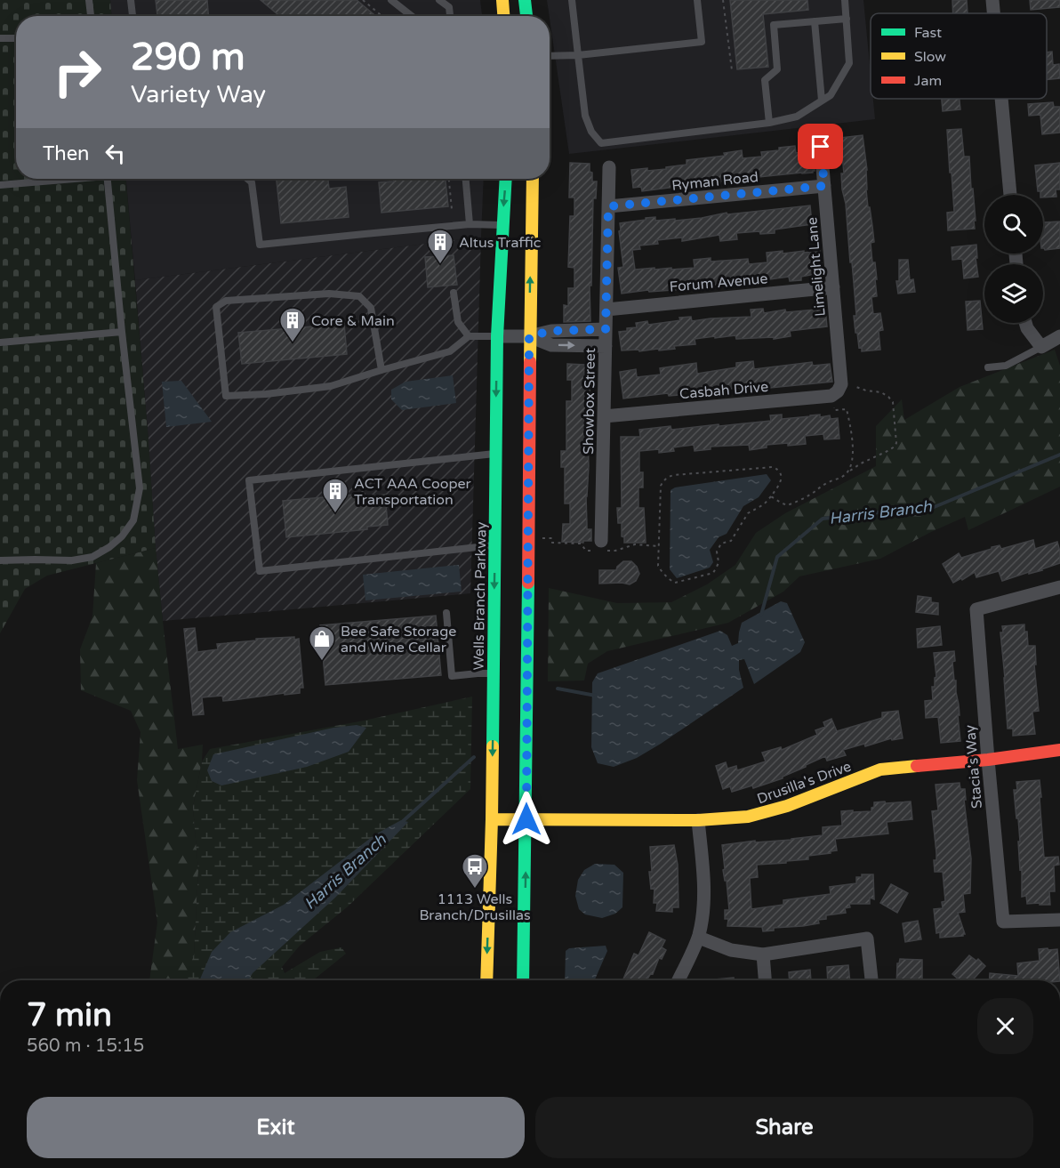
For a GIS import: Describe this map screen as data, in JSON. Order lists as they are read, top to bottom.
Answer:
{
  "streets": {
    "main road": ["Wells Branch Parkway", "Drusilla's Drive"],
    "street": [
      "Ryman Road",
      "Limelight Lane",
      "Forum Avenue",
      "Casbah Drive",
      "Showbox Street",
      "Stacia's Way"
    ]
  },
  "crossings": [
    ["Ryman Road", "Limelight Lane"],
    ["Ryman Road", "Showbox Street"],
    ["Limelight Lane", "Forum Avenue"],
    ["Limelight Lane", "Casbah Drive"],
    ["Forum Avenue", "Showbox Street"],
    ["Casbah Drive", "Showbox Street"],
    ["Wells Branch Parkway", "Drusilla's Drive"],
    ["Stacia's Way", "Drusilla's Drive"]
  ],
  "water": ["Harris Branch"],
  "places": {
    "building": ["Altus Traffic", "Core & Main", "ACT AAA Cooper Transportation"],
    "shop": ["Bee Safe Storage and Wine Cellar"],
    "bus stop": ["1113 Wells Branch/Drusillas"]
  },
  "legend": ["Fast", "Slow", "Jam"],
  "page": {
    "turn": ["290 m", "Variety Way"],
    "then": "Then",
    "heading": ["7 min", "560 m · 15:15"],
    "buttons": ["Exit", "Share"]
  }
}
